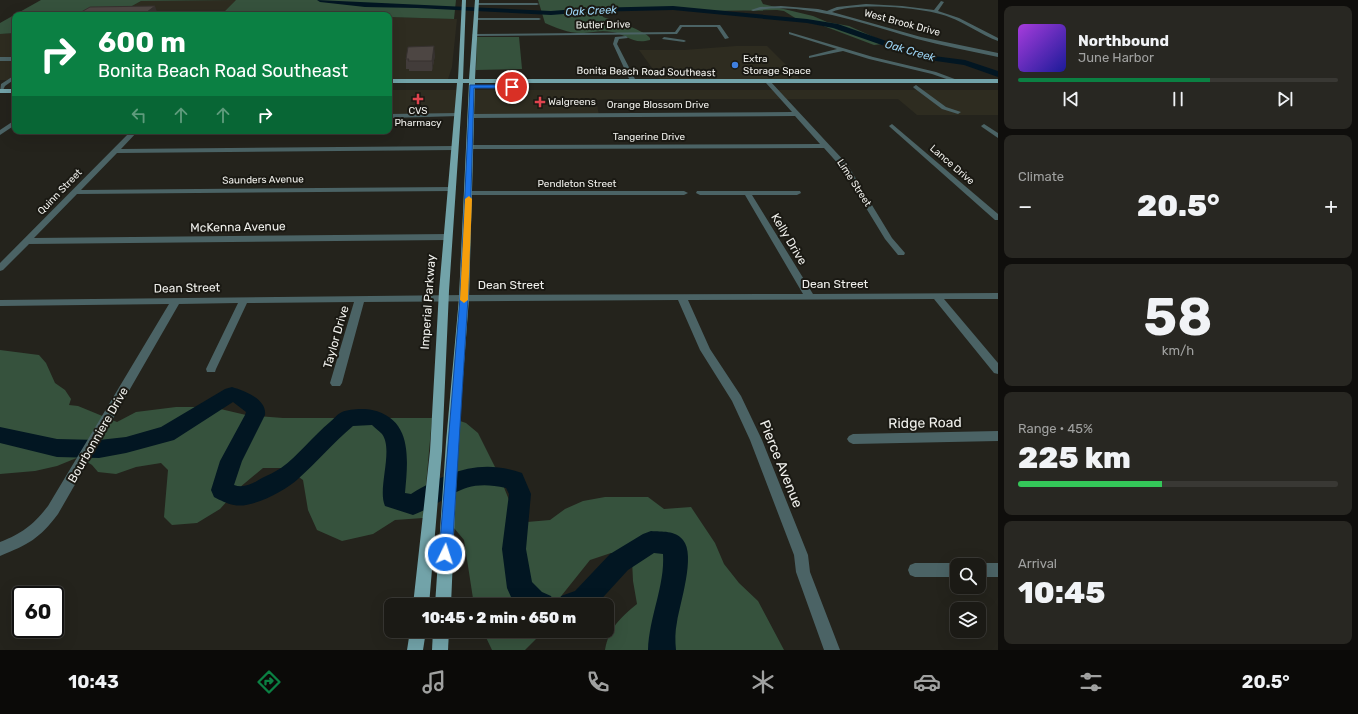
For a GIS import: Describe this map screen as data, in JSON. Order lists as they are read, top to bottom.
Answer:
{
  "streets": {
    "main road": ["Bonita Beach Road Southeast", "Imperial Parkway"],
    "street": [
      "West Brook Drive",
      "Butler Drive",
      "Orange Blossom Drive",
      "Tangerine Drive",
      "Lance Drive",
      "Saunders Avenue",
      "Lime Street",
      "Pendleton Street",
      "Quinn Street",
      "McKenna Avenue",
      "Kelly Drive",
      "Dean Street",
      "Taylor Drive",
      "Ridge Road",
      "Bourbonniere Drive",
      "Pierce Avenue"
    ]
  },
  "crossings": [
    ["Bonita Beach Road Southeast", "Lime Street"],
    ["Bonita Beach Road Southeast", "Imperial Parkway"],
    ["Orange Blossom Drive", "Lime Street"],
    ["Tangerine Drive", "Lime Street"],
    ["Saunders Avenue", "Quinn Street"],
    ["Saunders Avenue", "Imperial Parkway"],
    ["Quinn Street", "McKenna Avenue"],
    ["McKenna Avenue", "Imperial Parkway"],
    ["Kelly Drive", "Dean Street"],
    ["Dean Street", "Imperial Parkway"],
    ["Dean Street", "Taylor Drive"],
    ["Dean Street", "Bourbonniere Drive"],
    ["Dean Street", "Pierce Avenue"]
  ],
  "water": ["Oak Creek"],
  "places": {
    "other": ["Extra Storage Space"],
    "health": ["CVS Pharmacy", "Walgreens"]
  },
  "page": {
    "turn": ["600 m", "Bonita Beach Road Southeast"],
    "song": ["Northbound", "June Harbor"],
    "tile": [
      "Climate",
      ["58", "km/h"],
      ["Range · 45%", "225 km"],
      ["Arrival", "10:45"]
    ],
    "heat": ["−", "20.5°", "+"],
    "limit": "60",
    "trip": "10:45 · 2 min · 650 m",
    "tabs": ["10:43", "20.5°"]
  }
}
